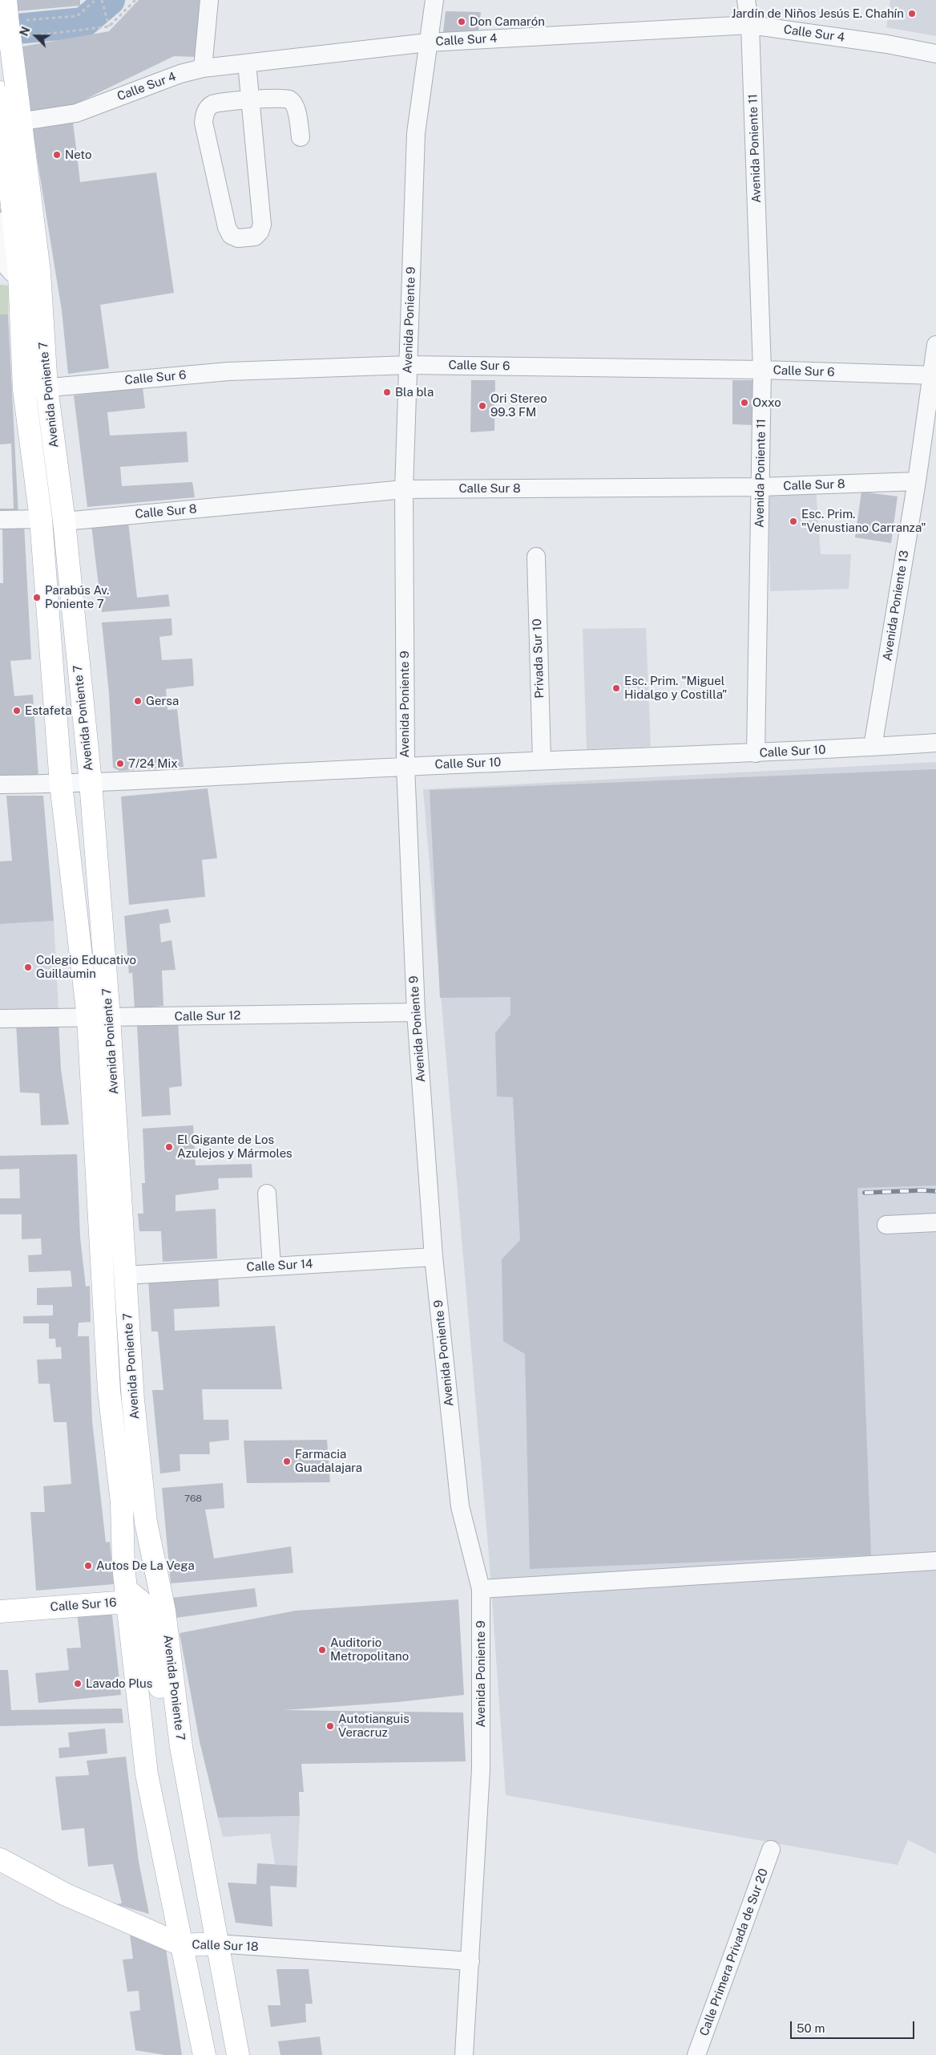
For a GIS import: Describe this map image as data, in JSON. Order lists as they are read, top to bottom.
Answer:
{
  "streets": {
    "main road": ["Avenida Poniente 7", "Calle Sur 16", "Calle Sur 18"],
    "street": [
      "Calle Sur 4",
      "Avenida Poniente 11",
      "Avenida Poniente 9",
      "Calle Sur 6",
      "Calle Sur 8",
      "Avenida Poniente 13",
      "Privada Sur 10",
      "Calle Sur 10",
      "Calle Sur 12",
      "Calle Sur 14",
      "Calle Primera Privada de Sur 20"
    ]
  },
  "crossings": [
    ["Calle Sur 4", "Avenida Poniente 11"],
    ["Calle Sur 4", "Avenida Poniente 9"],
    ["Calle Sur 4", "Avenida Poniente 7"],
    ["Avenida Poniente 11", "Calle Sur 6"],
    ["Avenida Poniente 11", "Calle Sur 8"],
    ["Avenida Poniente 11", "Calle Sur 10"],
    ["Avenida Poniente 9", "Calle Sur 6"],
    ["Avenida Poniente 9", "Calle Sur 8"],
    ["Avenida Poniente 9", "Calle Sur 10"],
    ["Avenida Poniente 9", "Calle Sur 12"],
    ["Avenida Poniente 9", "Calle Sur 14"],
    ["Avenida Poniente 9", "Calle Sur 18"],
    ["Calle Sur 6", "Avenida Poniente 7"],
    ["Calle Sur 6", "Avenida Poniente 13"],
    ["Avenida Poniente 7", "Calle Sur 8"],
    ["Avenida Poniente 7", "Calle Sur 10"],
    ["Avenida Poniente 7", "Calle Sur 12"],
    ["Avenida Poniente 7", "Calle Sur 14"],
    ["Avenida Poniente 7", "Calle Sur 16"],
    ["Avenida Poniente 7", "Calle Sur 18"],
    ["Calle Sur 8", "Avenida Poniente 13"],
    ["Avenida Poniente 13", "Calle Sur 10"],
    ["Privada Sur 10", "Calle Sur 10"]
  ],
  "places": [
    "Jardín de Niños Jesús E. Chahín",
    "Don Camarón",
    "Neto",
    "Bla bla",
    "Oxxo",
    "Ori Stereo 99.3 FM",
    "Esc. Prim. \"Venustiano Carranza\"",
    "Parabús Av. Poniente 7",
    "Esc. Prim. \"Miguel Hidalgo y Costilla\"",
    "Gersa",
    "Estafeta",
    "7/24 Mix",
    "Colegio Educativo Guillaumin",
    "El Gigante de Los Azulejos y Mármoles",
    "Farmacia Guadalajara",
    "Autos De La Vega",
    "Auditorio Metropolitano",
    "Lavado Plus",
    "Autotianguis Veracruz"
  ],
  "house_numbers": ["768"],
  "scale_bar": "50 m",
  "north": "top left"
}
